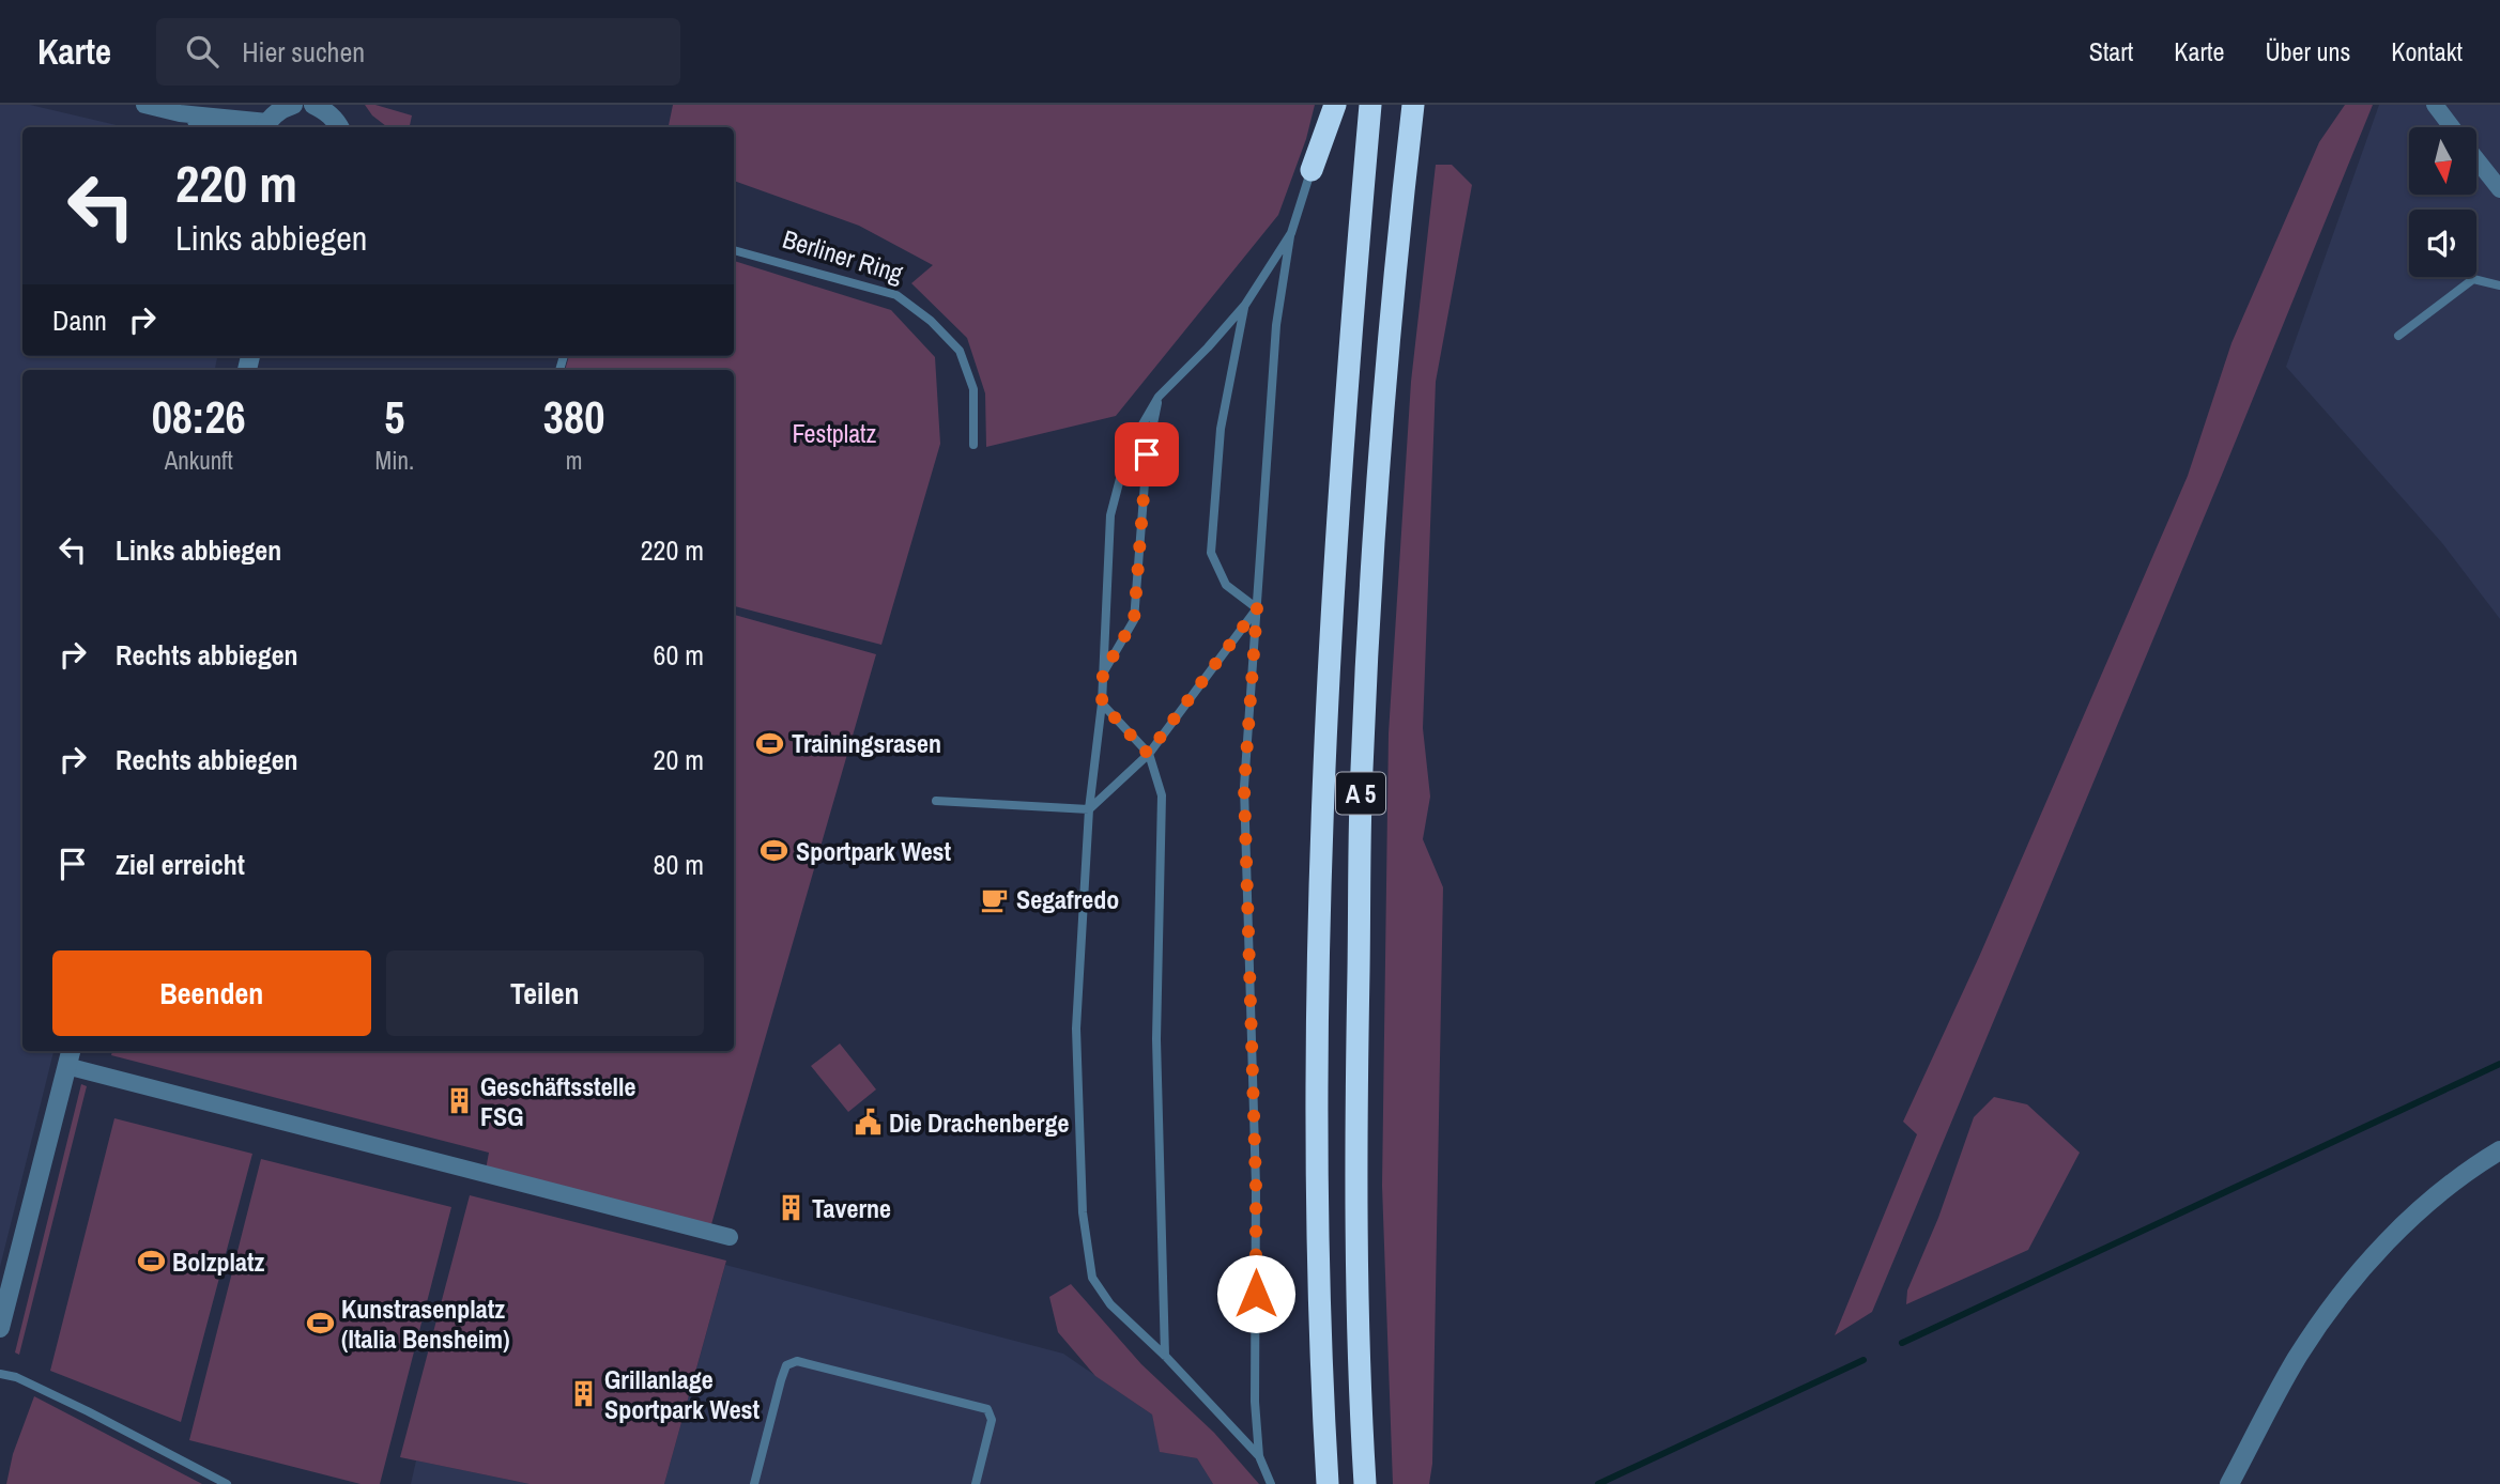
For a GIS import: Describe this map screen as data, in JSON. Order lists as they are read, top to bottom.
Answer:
{
  "streets": {
    "highway": ["A 5"],
    "lane": ["Berliner Ring"]
  },
  "parks": ["Festplatz"],
  "places": {
    "sports": [
      "Trainingsrasen",
      "Sportpark West",
      "Bolzplatz",
      "Kunstrasenplatz (Italia Bensheim)"
    ],
    "cafe": ["Segafredo"],
    "building": ["Geschäftsstelle FSG", "Taverne", "Grillanlage Sportpark West"],
    "public building": ["Die Drachenberge"]
  },
  "north": "bottom",
  "page": {
    "header": "Karte",
    "search": "Hier suchen",
    "nav": [
      "Start",
      "Karte",
      "Über uns",
      "Kontakt"
    ],
    "turn": ["220 m", "Links abbiegen"],
    "then": "Dann",
    "eta": [
      "08:26",
      "Ankunft",
      "5",
      "Min.",
      "380",
      "m"
    ],
    "list": [
      {
        "name": "Links abbiegen",
        "value": "220 m"
      },
      {
        "name": "Rechts abbiegen",
        "value": "60 m"
      },
      {
        "name": "Rechts abbiegen",
        "value": "20 m"
      },
      {
        "name": "Ziel erreicht",
        "value": "80 m"
      }
    ],
    "buttons": ["Beenden", "Teilen"]
  }
}
